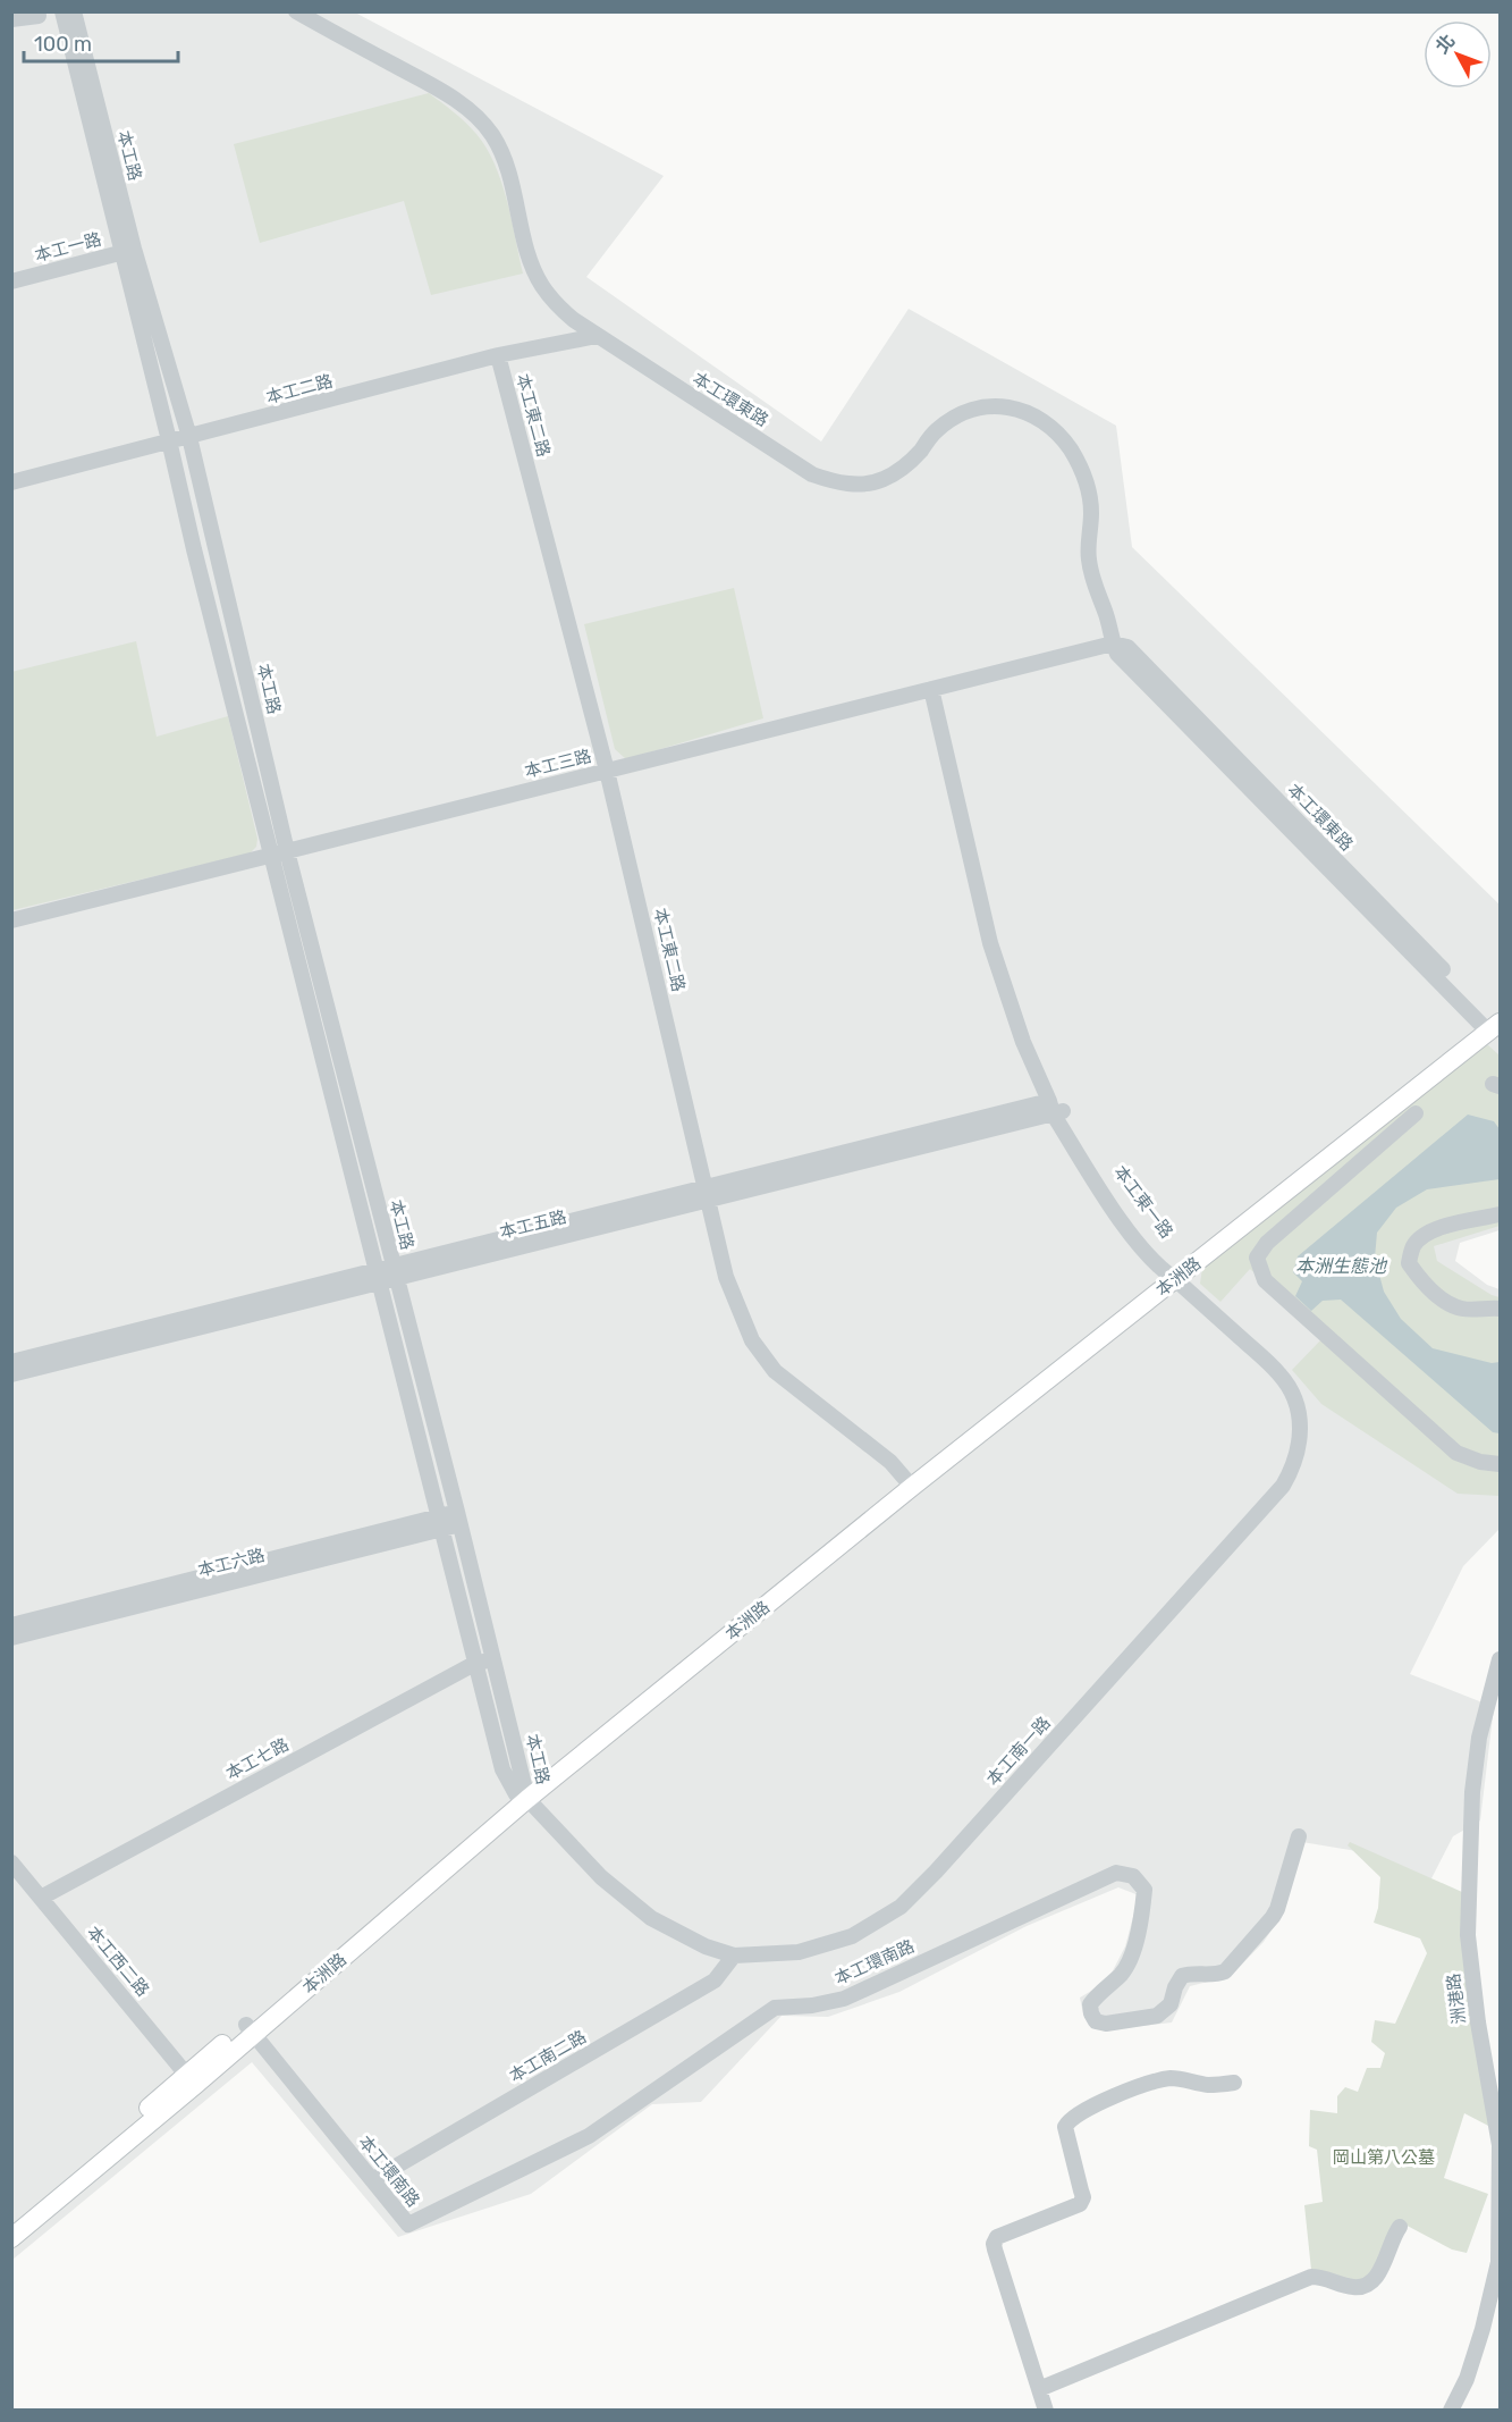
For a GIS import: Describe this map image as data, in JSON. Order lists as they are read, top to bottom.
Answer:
{
  "streets": {
    "main road": ["本洲路"],
    "street": [
      "本工路",
      "本工一路",
      "本工二路",
      "本工環東路",
      "本工東二路",
      "本工三路",
      "本工東一路",
      "本工五路",
      "本工六路",
      "本工南一路",
      "本工七路",
      "本工西二路",
      "本工環南路",
      "洲港路",
      "本工南二路"
    ]
  },
  "crossings": [
    ["本工路", "本工一路"],
    ["本工路", "本工二路"],
    ["本工路", "本工三路"],
    ["本工路", "本工五路"],
    ["本工路", "本洲路"],
    ["本工路", "本工六路"],
    ["本工路", "本工南一路"],
    ["本工路", "本工七路"],
    ["本工二路", "本工環東路"],
    ["本工二路", "本工東二路"],
    ["本工環東路", "本工三路"],
    ["本工環東路", "本洲路"],
    ["本工東二路", "本工三路"],
    ["本工東二路", "本工五路"],
    ["本工東二路", "本洲路"],
    ["本工三路", "本工東一路"],
    ["本工東一路", "本工五路"],
    ["本工東一路", "本洲路"],
    ["本工東一路", "本工南一路"],
    ["本洲路", "本工南一路"],
    ["本洲路", "本工西二路"],
    ["本洲路", "本工環南路"],
    ["本工南一路", "本工南二路"],
    ["本工七路", "本工西二路"],
    ["本工環南路", "本工南二路"]
  ],
  "water": ["本洲生態池"],
  "parks": ["岡山第八公墓"],
  "scale_bar": "100 m",
  "north": "top left"
}
